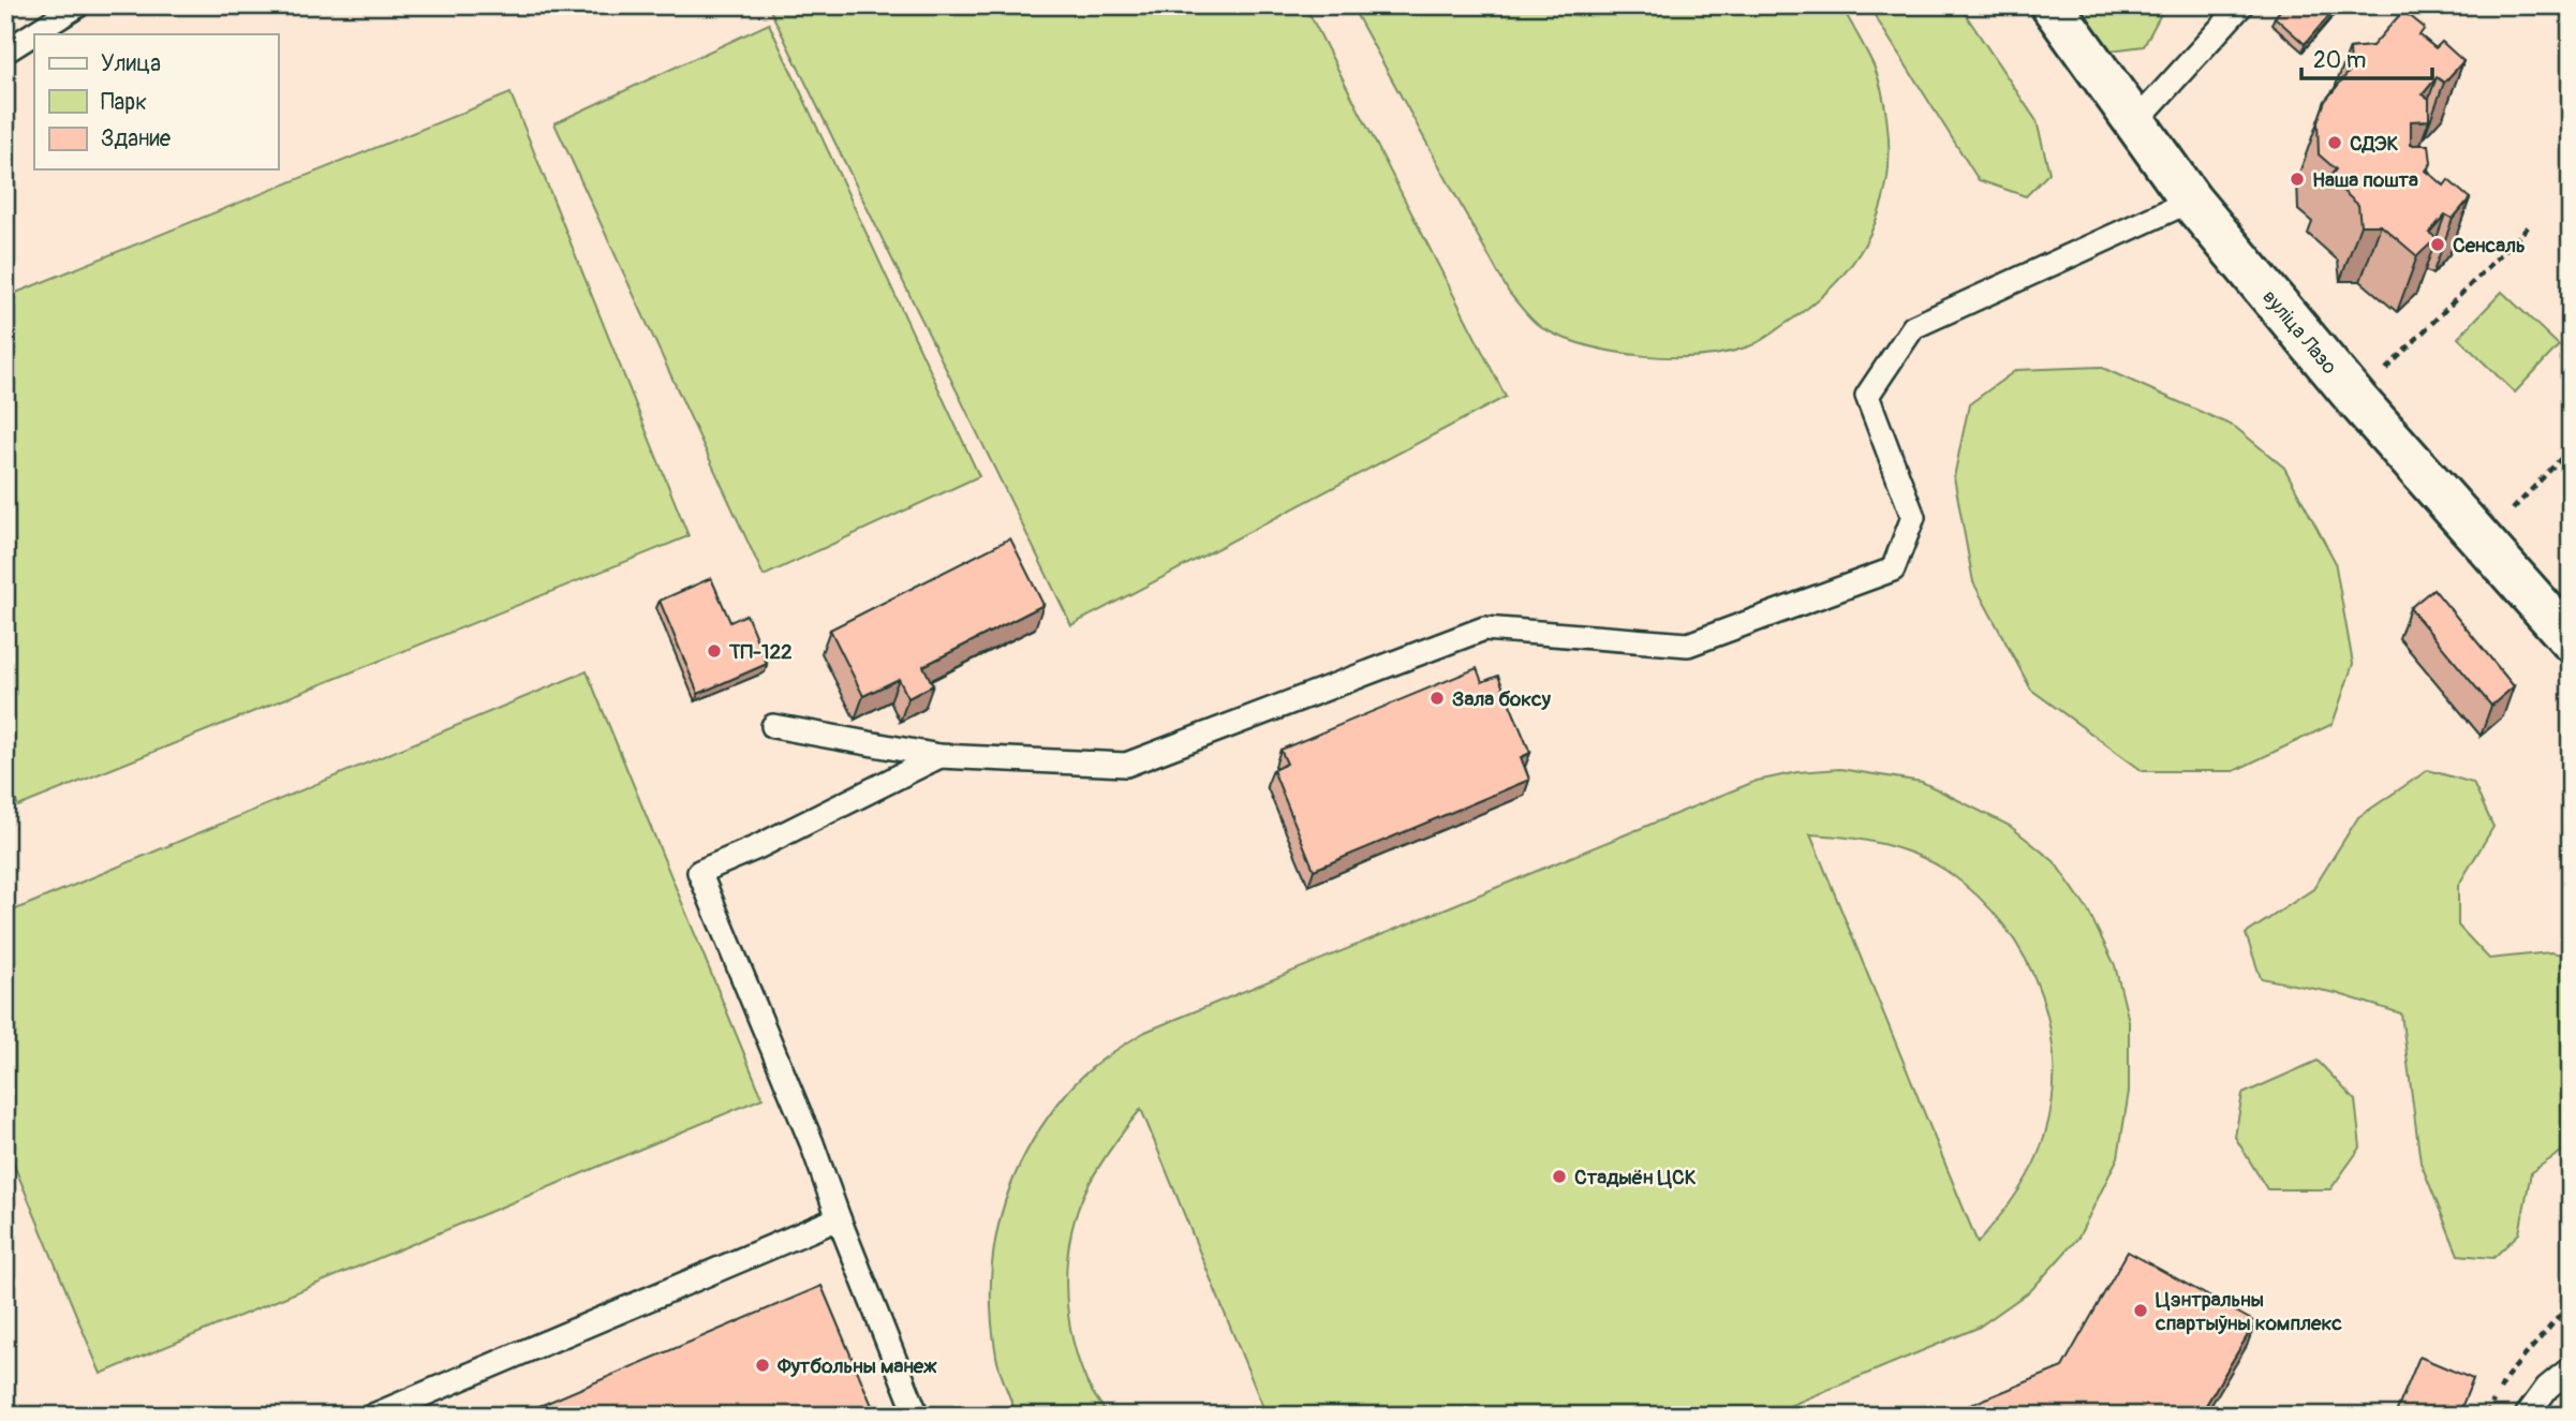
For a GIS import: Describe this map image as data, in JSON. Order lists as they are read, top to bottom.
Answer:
{
  "streets": {
    "street": ["вуліца Лазо"]
  },
  "places": [
    "СДЭК",
    "Наша пошта",
    "Сенсаль",
    "ТП-122",
    "Зала боксу",
    "Стадыён ЦСК",
    "Цэнтральны спартыўны комплекс",
    "Футбольны манеж"
  ],
  "legend": ["Улица", "Парк", "Здание"],
  "scale_bar": "20 m"
}
